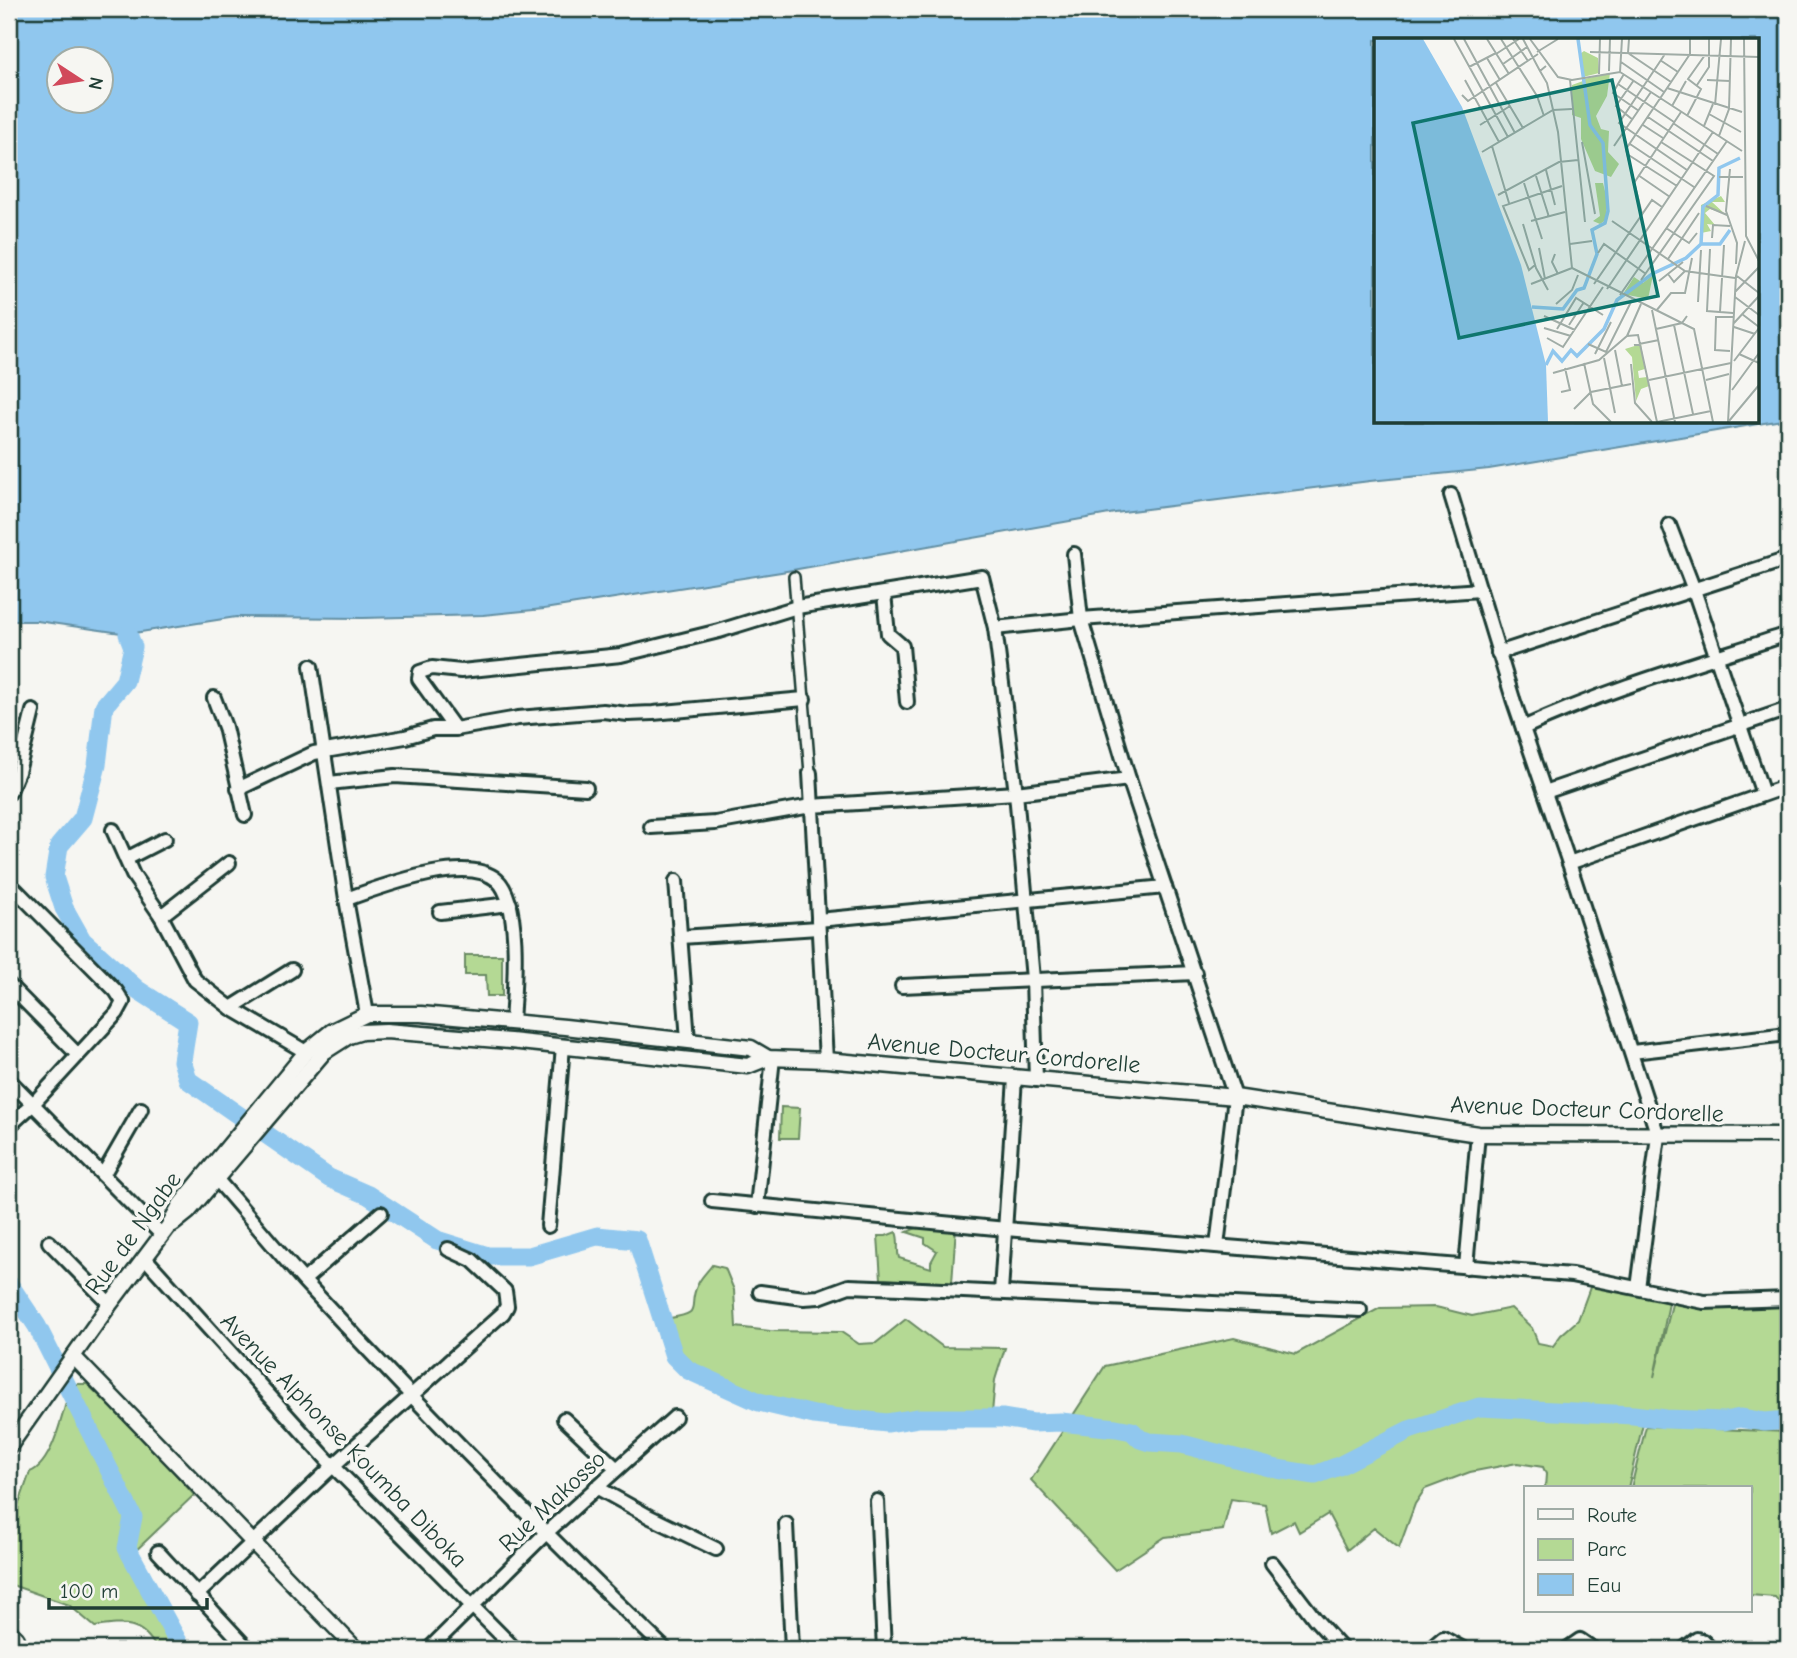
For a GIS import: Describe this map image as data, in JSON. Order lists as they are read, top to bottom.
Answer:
{
  "streets": {
    "street": [
      "Avenue Docteur Cordorelle",
      "Rue de Ngabe",
      "Avenue Alphonse Koumba Diboka",
      "Rue Makosso"
    ]
  },
  "crossings": [
    ["Avenue Docteur Cordorelle", "Rue de Ngabe"],
    ["Rue de Ngabe", "Avenue Alphonse Koumba Diboka"],
    ["Avenue Alphonse Koumba Diboka", "Rue Makosso"]
  ],
  "legend": ["Route", "Parc", "Eau"],
  "scale_bar": "100 m",
  "north": "right"
}
